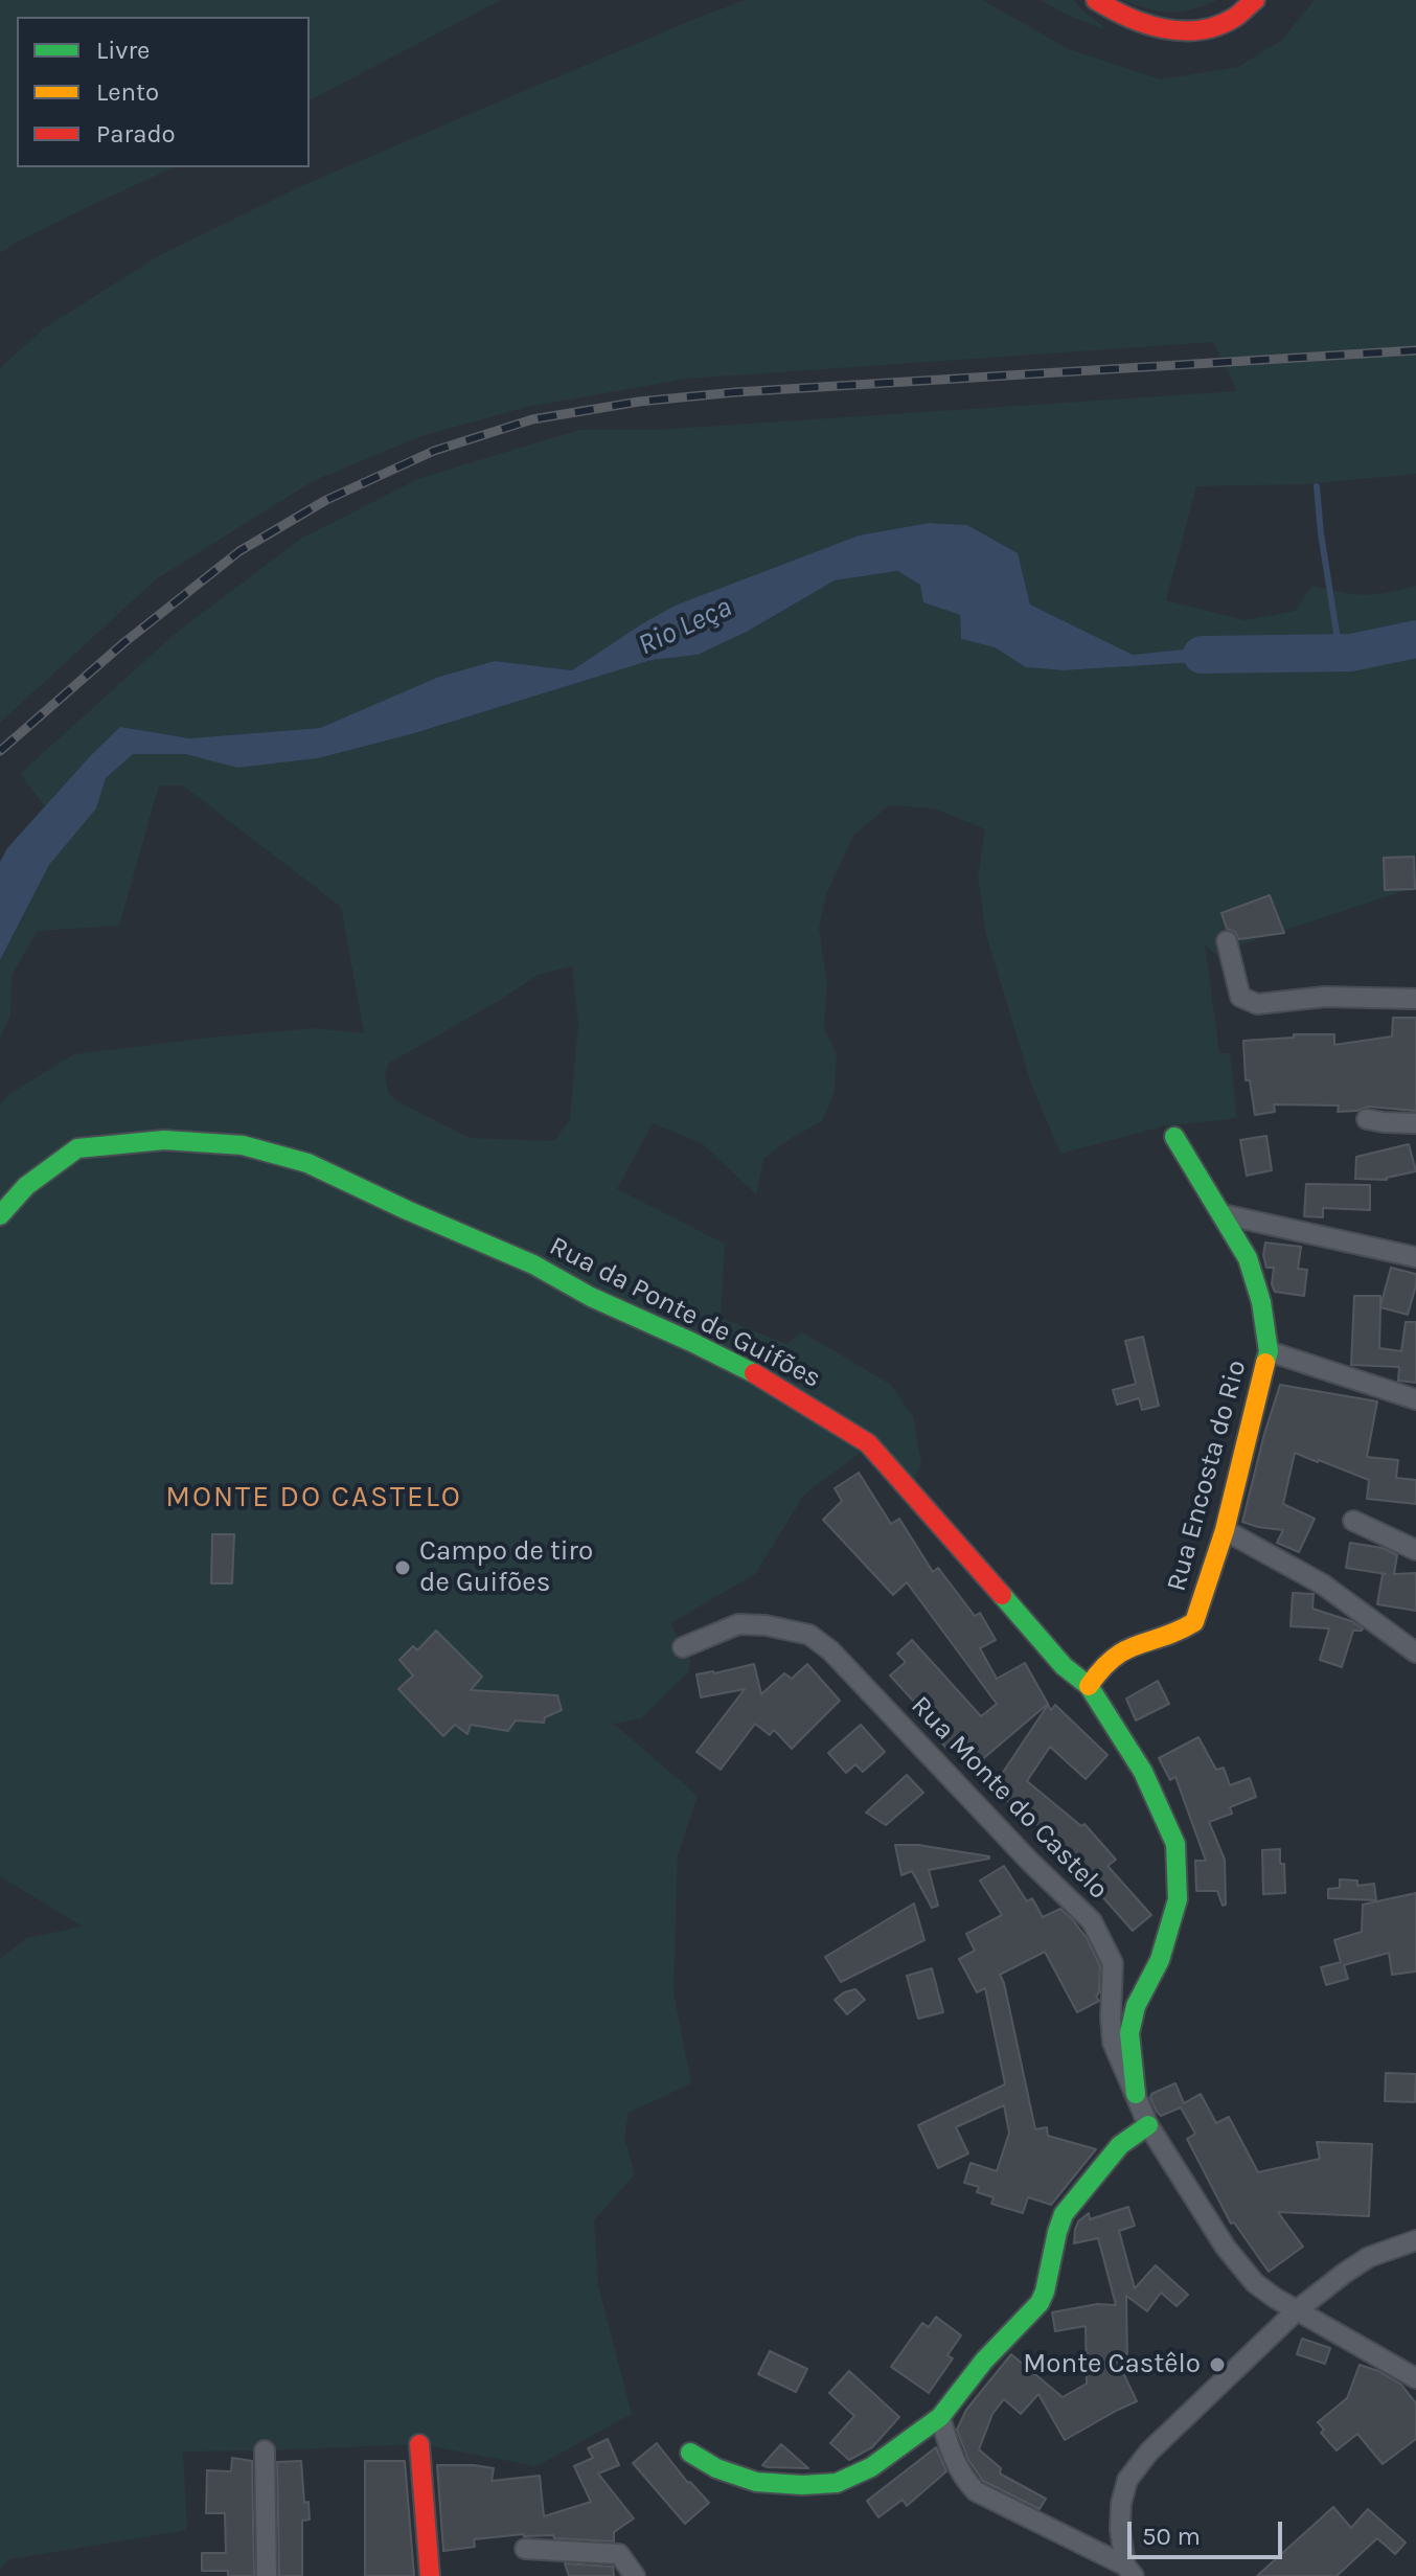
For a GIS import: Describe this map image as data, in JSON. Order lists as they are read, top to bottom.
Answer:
{
  "streets": {
    "main road": ["Rua da Ponte de Guifões", "Rua Encosta do Rio"],
    "street": ["Rua Monte do Castelo"]
  },
  "crossings": [
    ["Rua da Ponte de Guifões", "Rua Encosta do Rio"],
    ["Rua da Ponte de Guifões", "Rua Monte do Castelo"]
  ],
  "districts": ["MONTE DO CASTELO"],
  "water": ["Rio Leça"],
  "places": ["Campo de tiro de Guifões", "Monte Castêlo"],
  "legend": ["Livre", "Lento", "Parado"],
  "scale_bar": "50 m"
}
